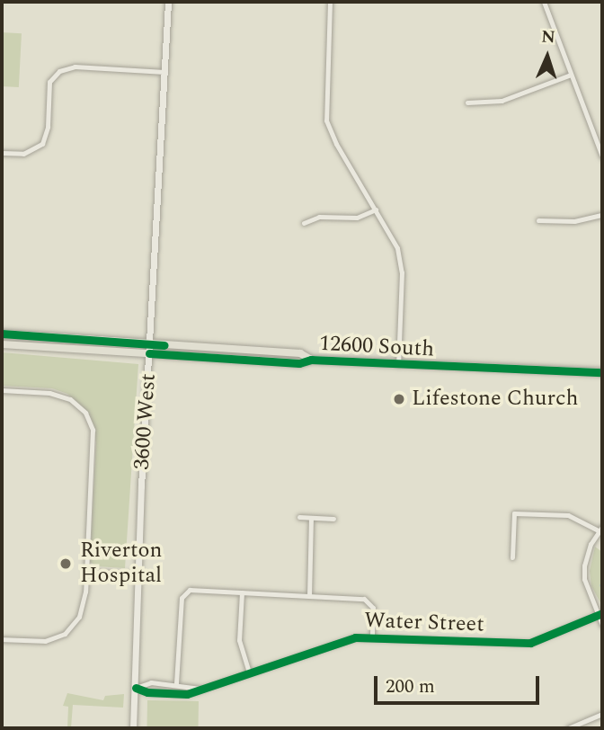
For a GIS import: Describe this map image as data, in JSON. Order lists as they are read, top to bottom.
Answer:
{
  "streets": {
    "main road": ["12600 South", "3600 West"],
    "street": ["Water Street"]
  },
  "crossings": [
    ["12600 South", "3600 West"],
    ["3600 West", "Water Street"]
  ],
  "places": ["Lifestone Church", "Riverton Hospital"],
  "scale_bar": "200 m",
  "north": "top"
}
